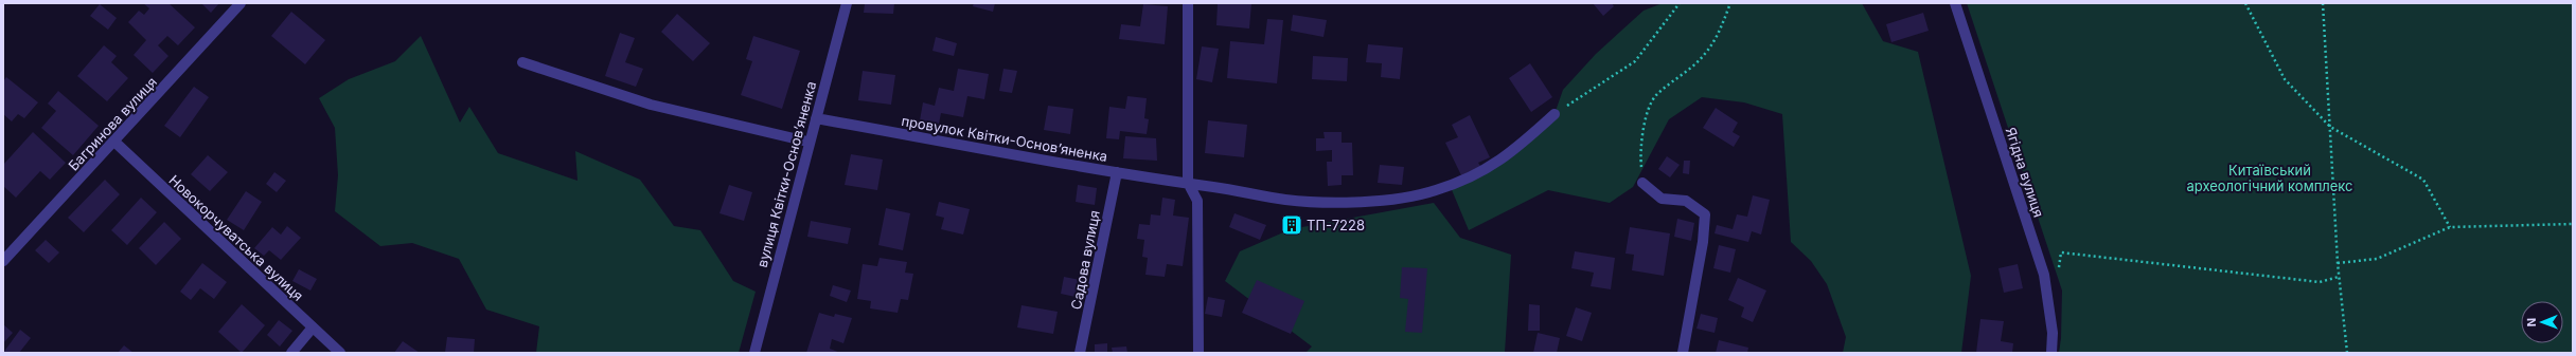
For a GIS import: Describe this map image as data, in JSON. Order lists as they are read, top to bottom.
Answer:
{
  "streets": {
    "street": [
      "Багринова вулиця",
      "провулок Квітки-Основʼяненка",
      "Ягідна вулиця",
      "вулиця Квітки-Основ’яненка",
      "Новокорчуватська вулиця",
      "Садова вулиця"
    ]
  },
  "crossings": [
    ["Багринова вулиця", "Новокорчуватська вулиця"],
    ["провулок Квітки-Основʼяненка", "вулиця Квітки-Основ’яненка"],
    ["провулок Квітки-Основʼяненка", "Садова вулиця"]
  ],
  "parks": ["Китаївський археологічний комплекс"],
  "places": {
    "building": ["ТП-7228"]
  },
  "north": "left"
}
